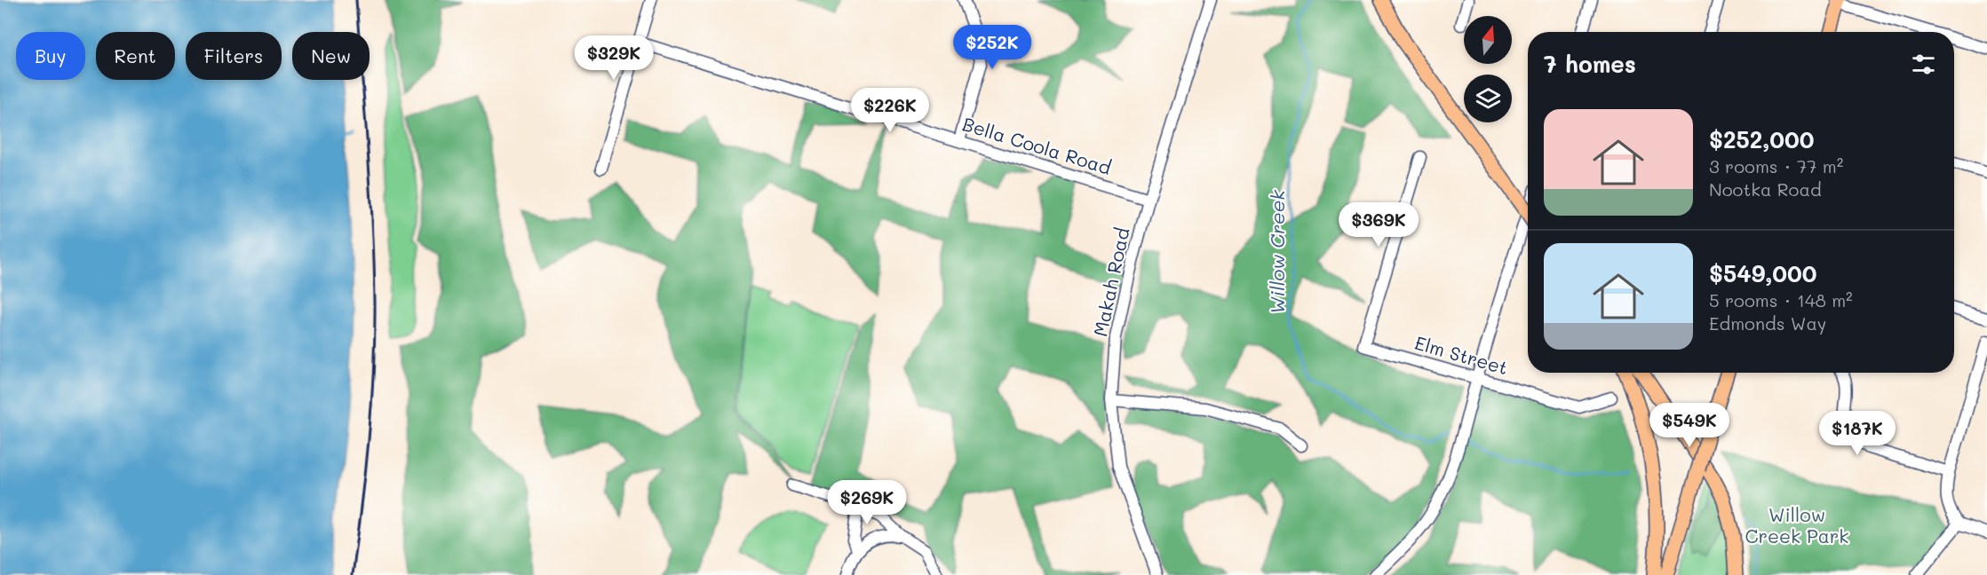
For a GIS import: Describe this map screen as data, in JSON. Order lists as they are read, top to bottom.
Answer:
{
  "streets": {
    "street": ["Bella Coola Road", "Makah Road", "Elm Street"]
  },
  "crossings": [
    ["Bella Coola Road", "Makah Road"]
  ],
  "water": ["Willow Creek"],
  "parks": ["Willow Creek Park"],
  "north": "top",
  "page": {
    "price": [
      "$252K",
      "$329K",
      "$226K",
      "$369K",
      "$549K",
      "$187K",
      "$269K"
    ],
    "chip": [
      "Buy",
      "Rent",
      "Filters",
      "New"
    ],
    "heading": "7 homes",
    "list": [
      {
        "name": "$252,000",
        "note": "3 rooms · 77 m² · Nootka Road"
      },
      {
        "name": "$549,000",
        "note": "5 rooms · 148 m² · Edmonds Way"
      }
    ]
  }
}
